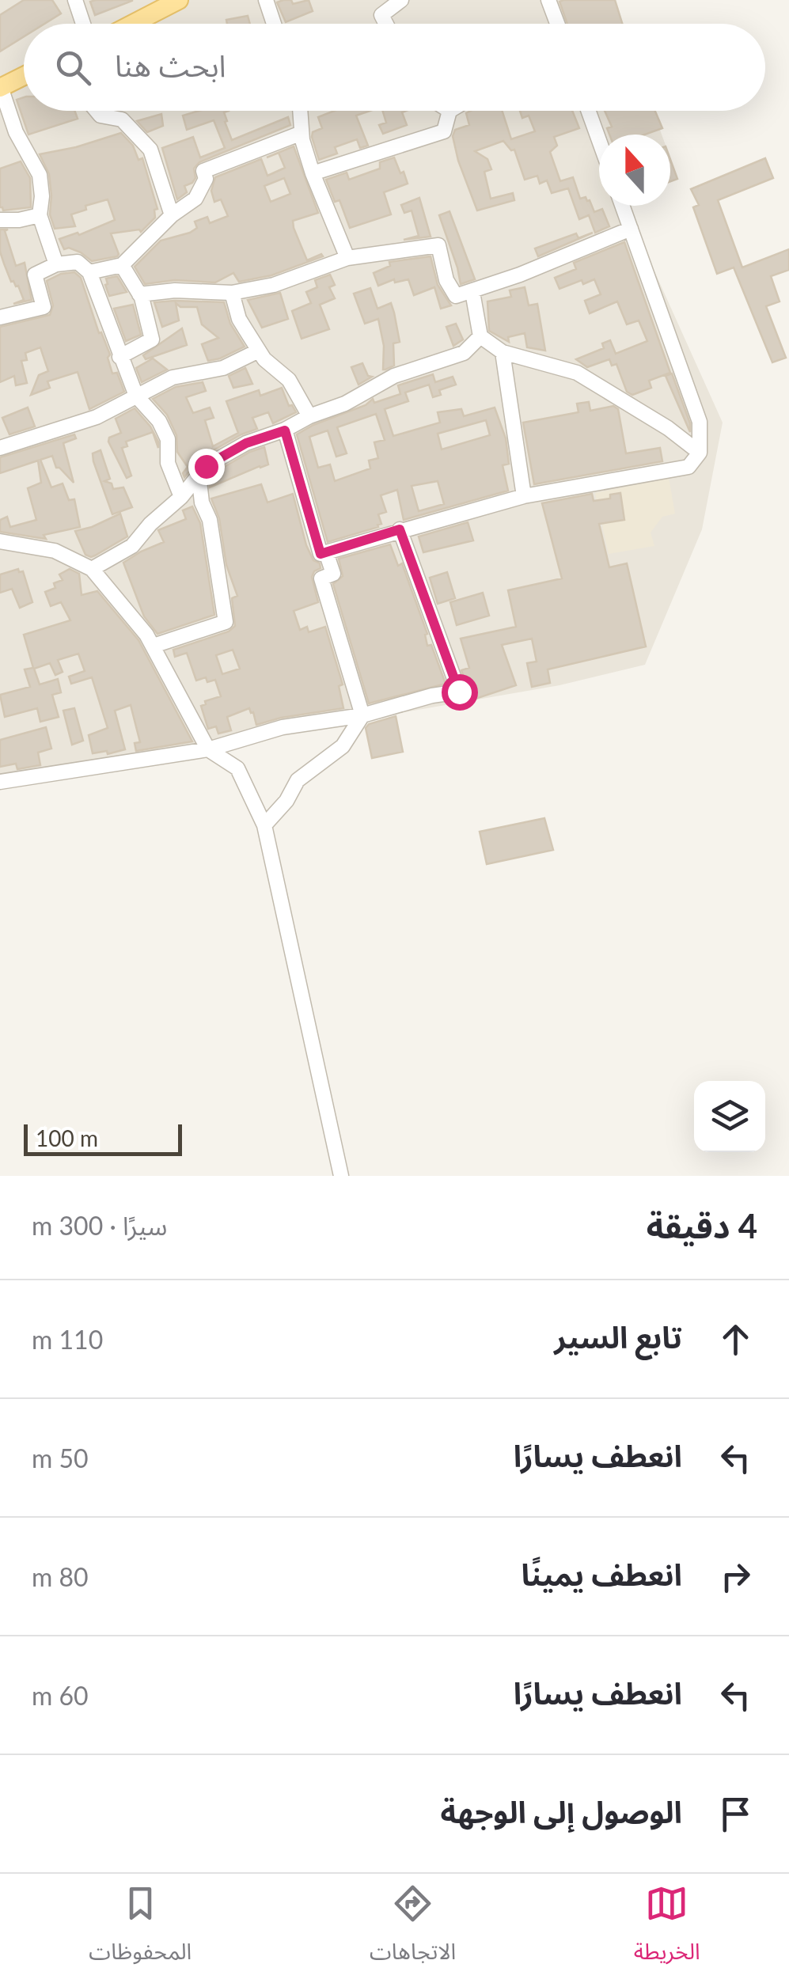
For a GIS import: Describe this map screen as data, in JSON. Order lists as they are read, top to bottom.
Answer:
{
  "scale_bar": "100 m",
  "north": "top",
  "page": {
    "search": "ابحث هنا",
    "scale": "100 m",
    "heading": ["4 دقيقة", "سيرًا · 300 m"],
    "list": [
      ["تابع السير", "110 m"],
      ["انعطف يسارًا", "50 m"],
      ["انعطف يمينًا", "80 m"],
      ["انعطف يسارًا", "60 m"],
      "الوصول إلى الوجهة"
    ],
    "nav": ["الخريطة", "الاتجاهات", "المحفوظات"]
  }
}
